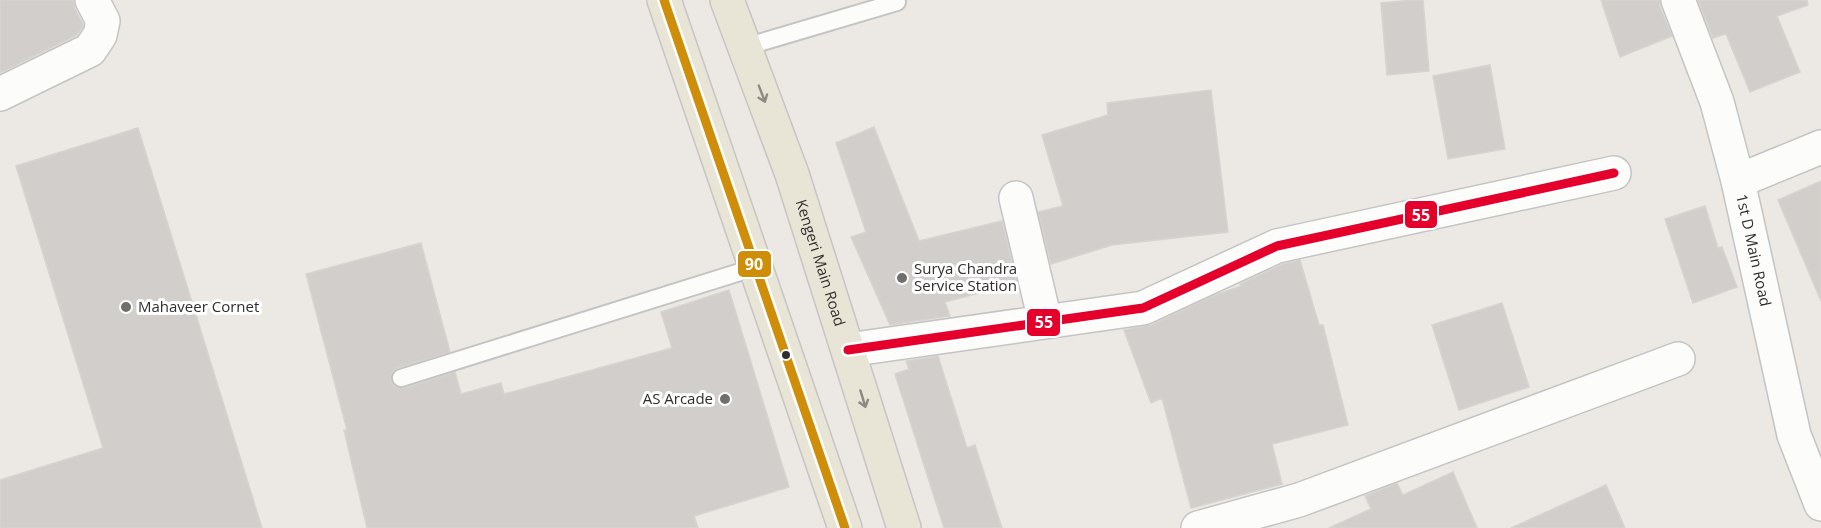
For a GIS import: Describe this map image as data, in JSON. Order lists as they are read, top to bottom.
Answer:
{
  "streets": {
    "main road": ["Kengeri Main Road"],
    "street": ["1st D Main Road"]
  },
  "places": ["Surya Chandra Service Station", "Mahaveer Cornet", "AS Arcade"],
  "lines": ["transit line 90", "transit line 55"]
}
